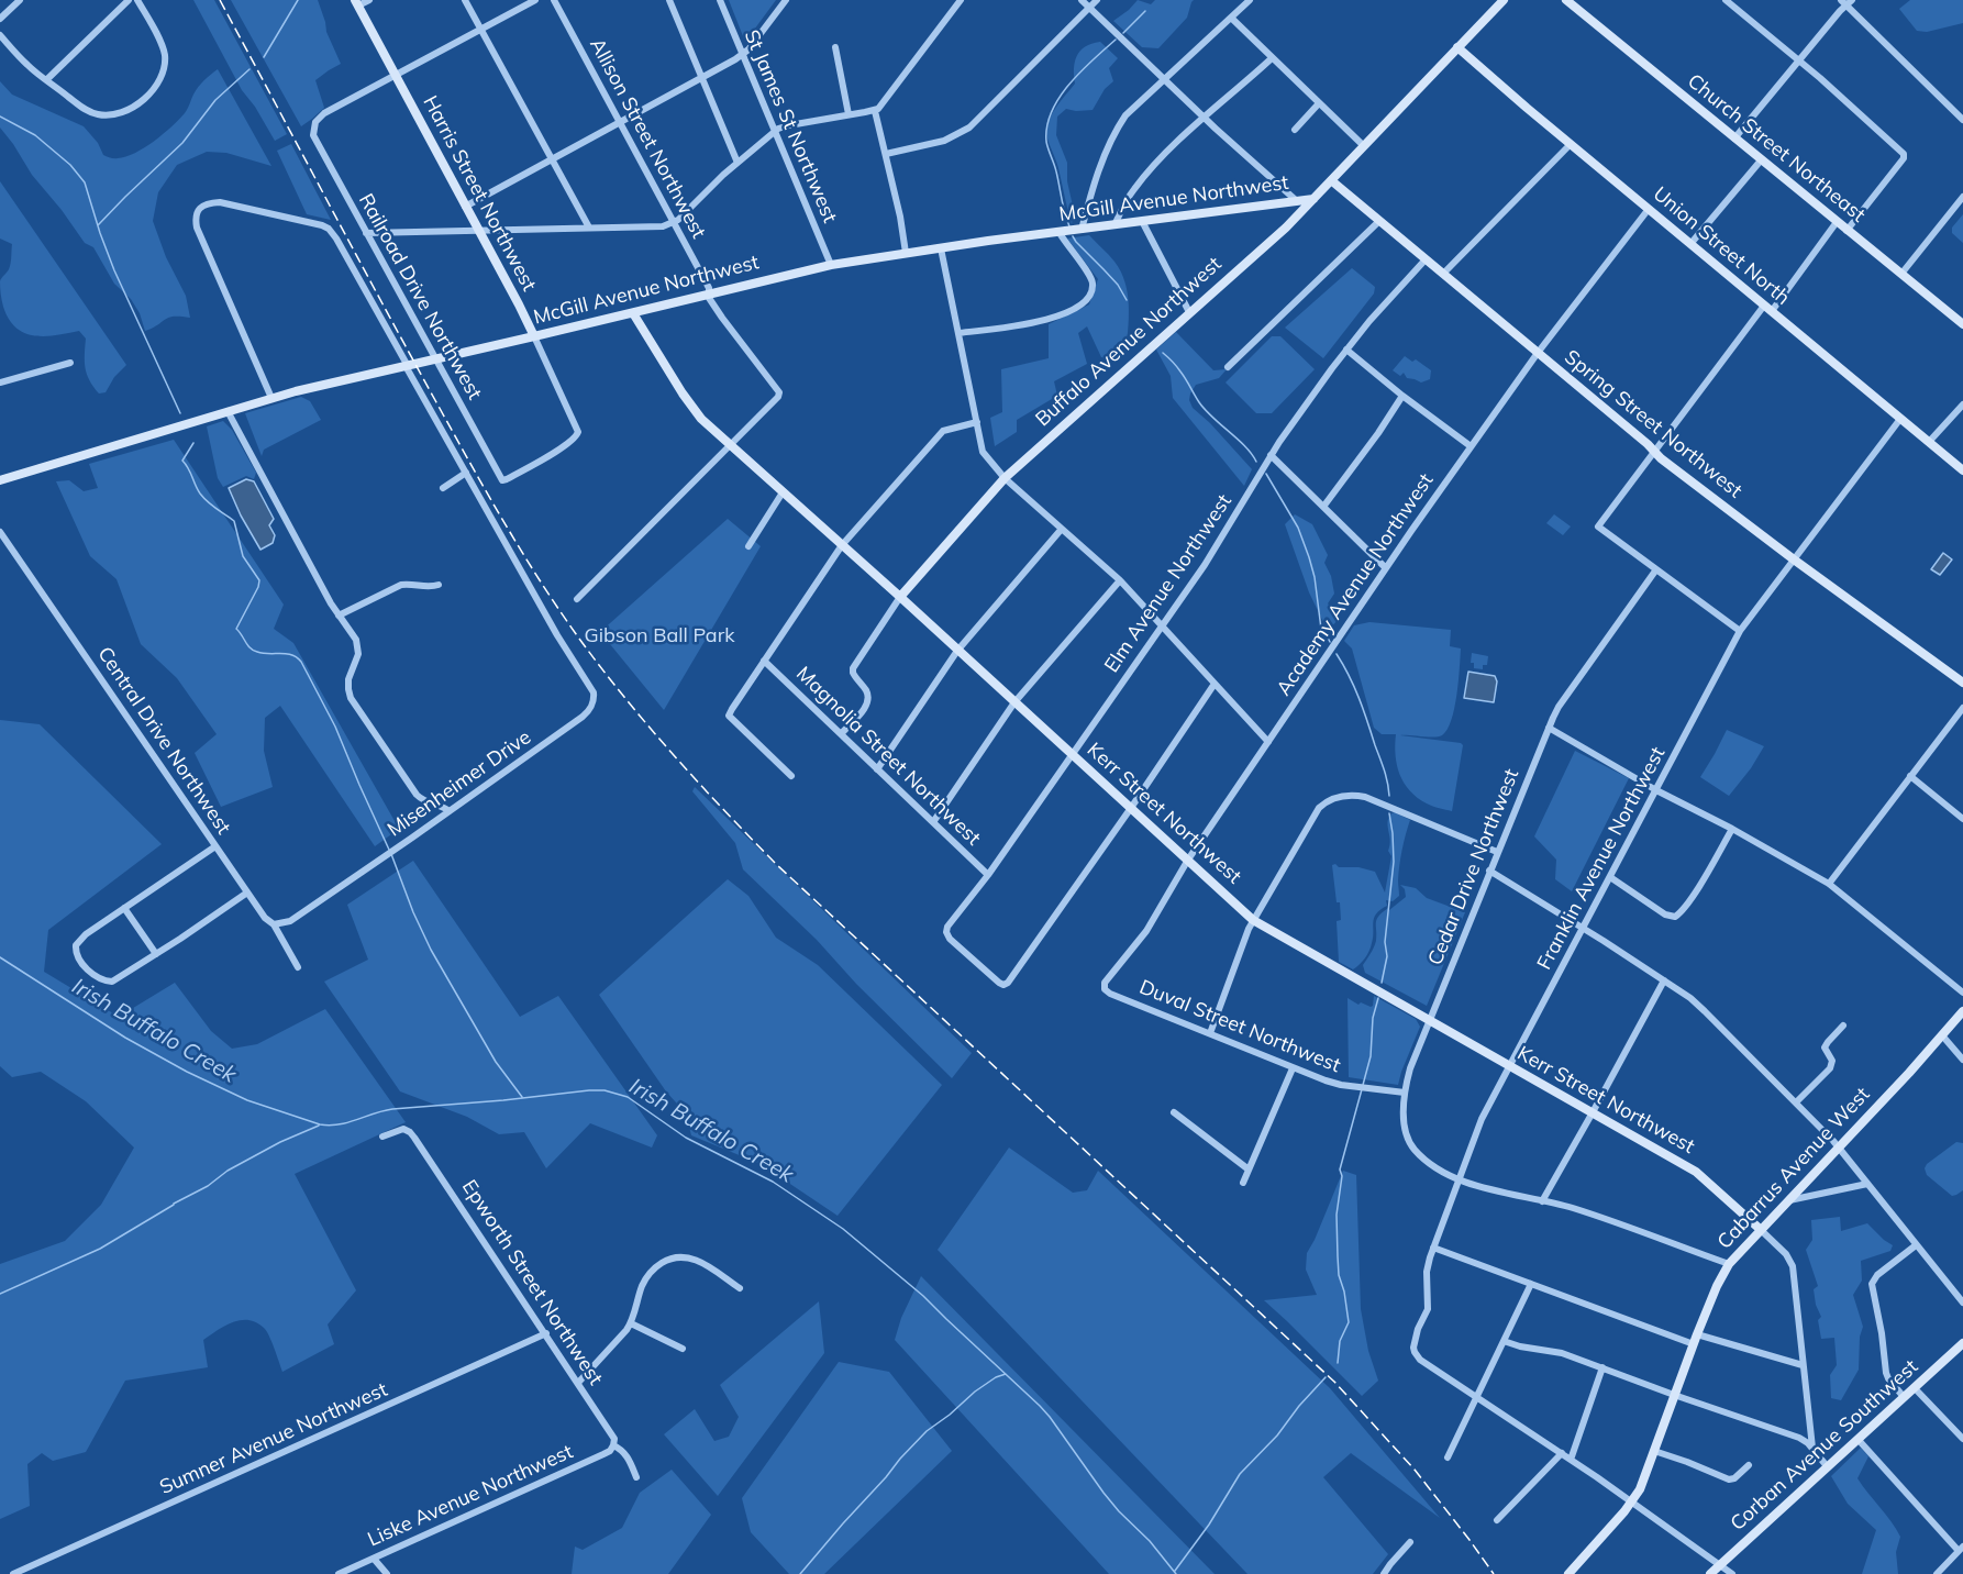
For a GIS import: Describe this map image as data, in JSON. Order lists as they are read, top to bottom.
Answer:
{
  "streets": {
    "street": [
      "St James St Northwest",
      "Allison Street Northwest",
      "Church Street Northeast",
      "Harris Street Northwest",
      "McGill Avenue Northwest",
      "Union Street North",
      "Railroad Drive Northwest",
      "Buffalo Avenue Northwest",
      "Spring Street Northwest",
      "Elm Avenue Northwest",
      "Academy Avenue Northwest",
      "Central Drive Northwest",
      "Magnolia Street Northwest",
      "Misenheimer Drive",
      "Kerr Street Northwest",
      "Franklin Avenue Northwest",
      "Cedar Drive Northwest",
      "Duval Street Northwest",
      "Cabarrus Avenue West",
      "Epworth Street Northwest",
      "Sumner Avenue Northwest",
      "Corban Avenue Southwest",
      "Liske Avenue Northwest"
    ]
  },
  "crossings": [
    ["St James St Northwest", "McGill Avenue Northwest"],
    ["Allison Street Northwest", "McGill Avenue Northwest"],
    ["Allison Street Northwest", "Kerr Street Northwest"],
    ["Harris Street Northwest", "McGill Avenue Northwest"],
    ["Harris Street Northwest", "Railroad Drive Northwest"],
    ["McGill Avenue Northwest", "Railroad Drive Northwest"],
    ["McGill Avenue Northwest", "Buffalo Avenue Northwest"],
    ["McGill Avenue Northwest", "Misenheimer Drive"],
    ["McGill Avenue Northwest", "Kerr Street Northwest"],
    ["Union Street North", "Buffalo Avenue Northwest"],
    ["Union Street North", "Academy Avenue Northwest"],
    ["Union Street North", "Franklin Avenue Northwest"],
    ["Buffalo Avenue Northwest", "Spring Street Northwest"],
    ["Buffalo Avenue Northwest", "Magnolia Street Northwest"],
    ["Buffalo Avenue Northwest", "Kerr Street Northwest"],
    ["Spring Street Northwest", "Elm Avenue Northwest"],
    ["Spring Street Northwest", "Academy Avenue Northwest"],
    ["Spring Street Northwest", "Franklin Avenue Northwest"],
    ["Elm Avenue Northwest", "Magnolia Street Northwest"],
    ["Elm Avenue Northwest", "Kerr Street Northwest"],
    ["Academy Avenue Northwest", "Kerr Street Northwest"],
    ["Academy Avenue Northwest", "Duval Street Northwest"],
    ["Central Drive Northwest", "Misenheimer Drive"],
    ["Kerr Street Northwest", "Franklin Avenue Northwest"],
    ["Kerr Street Northwest", "Cedar Drive Northwest"],
    ["Kerr Street Northwest", "Cabarrus Avenue West"],
    ["Franklin Avenue Northwest", "Cedar Drive Northwest"],
    ["Cedar Drive Northwest", "Duval Street Northwest"],
    ["Cedar Drive Northwest", "Cabarrus Avenue West"],
    ["Epworth Street Northwest", "Sumner Avenue Northwest"],
    ["Epworth Street Northwest", "Liske Avenue Northwest"]
  ],
  "water": ["Irish Buffalo Creek"],
  "parks": ["Gibson Ball Park"]
}
